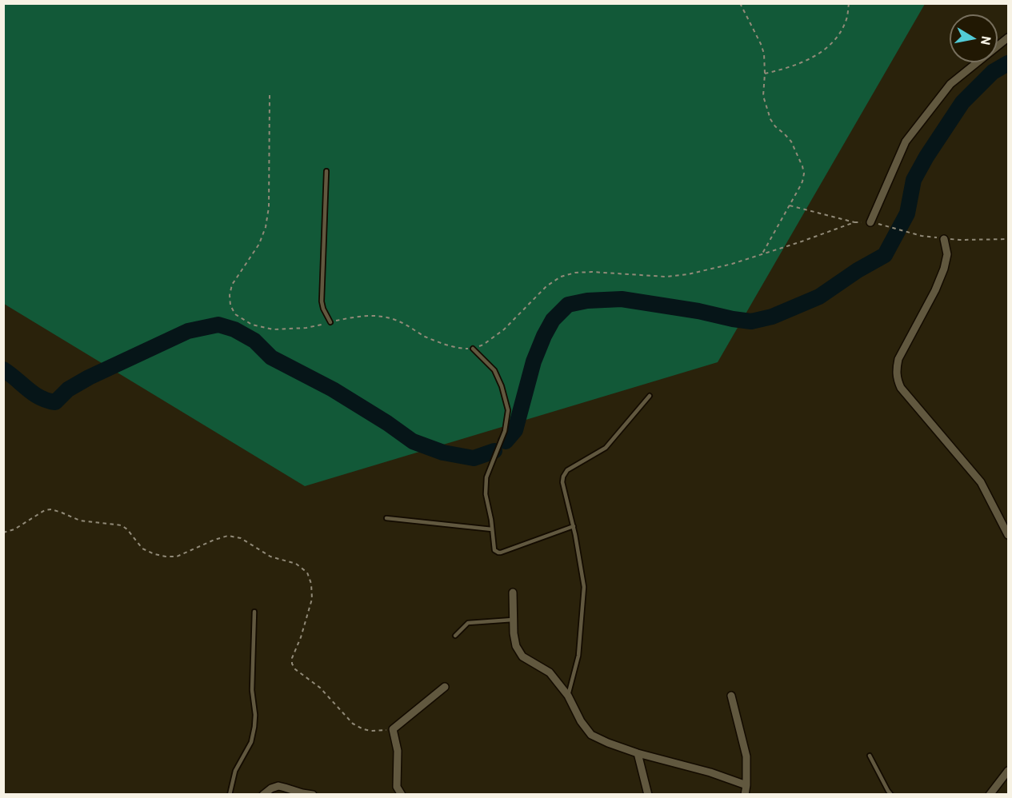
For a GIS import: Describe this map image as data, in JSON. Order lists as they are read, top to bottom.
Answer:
{
  "north": "right"
}
